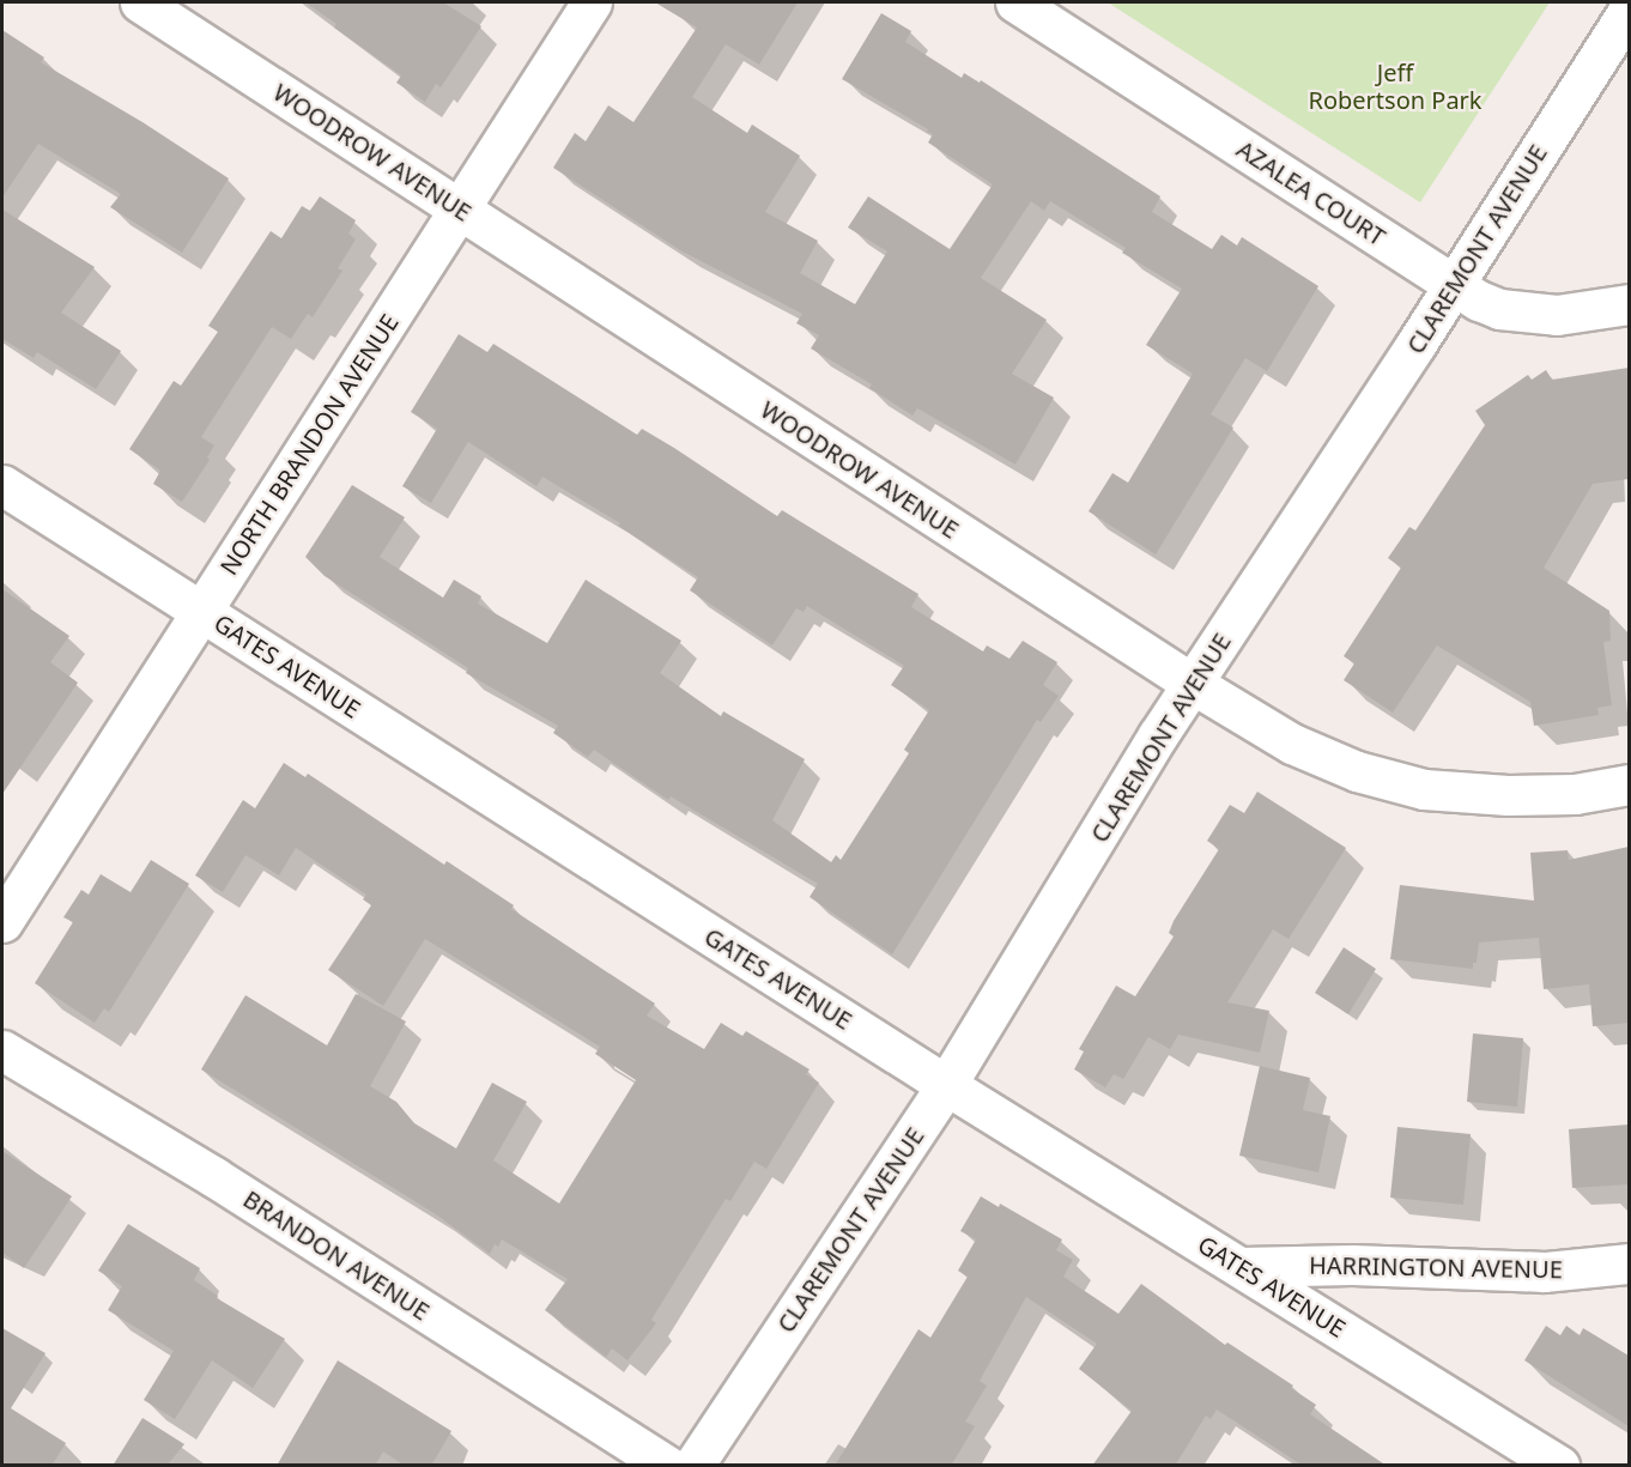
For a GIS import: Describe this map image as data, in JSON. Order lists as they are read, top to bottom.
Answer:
{
  "streets": {
    "street": [
      "WOODROW AVENUE",
      "AZALEA COURT",
      "CLAREMONT AVENUE",
      "NORTH BRANDON AVENUE",
      "GATES AVENUE",
      "BRANDON AVENUE",
      "HARRINGTON AVENUE"
    ]
  },
  "crossings": [
    ["WOODROW AVENUE", "CLAREMONT AVENUE"],
    ["WOODROW AVENUE", "NORTH BRANDON AVENUE"],
    ["AZALEA COURT", "CLAREMONT AVENUE"],
    ["CLAREMONT AVENUE", "GATES AVENUE"],
    ["NORTH BRANDON AVENUE", "GATES AVENUE"],
    ["GATES AVENUE", "HARRINGTON AVENUE"]
  ],
  "parks": ["Jeff Robertson Park"]
}
